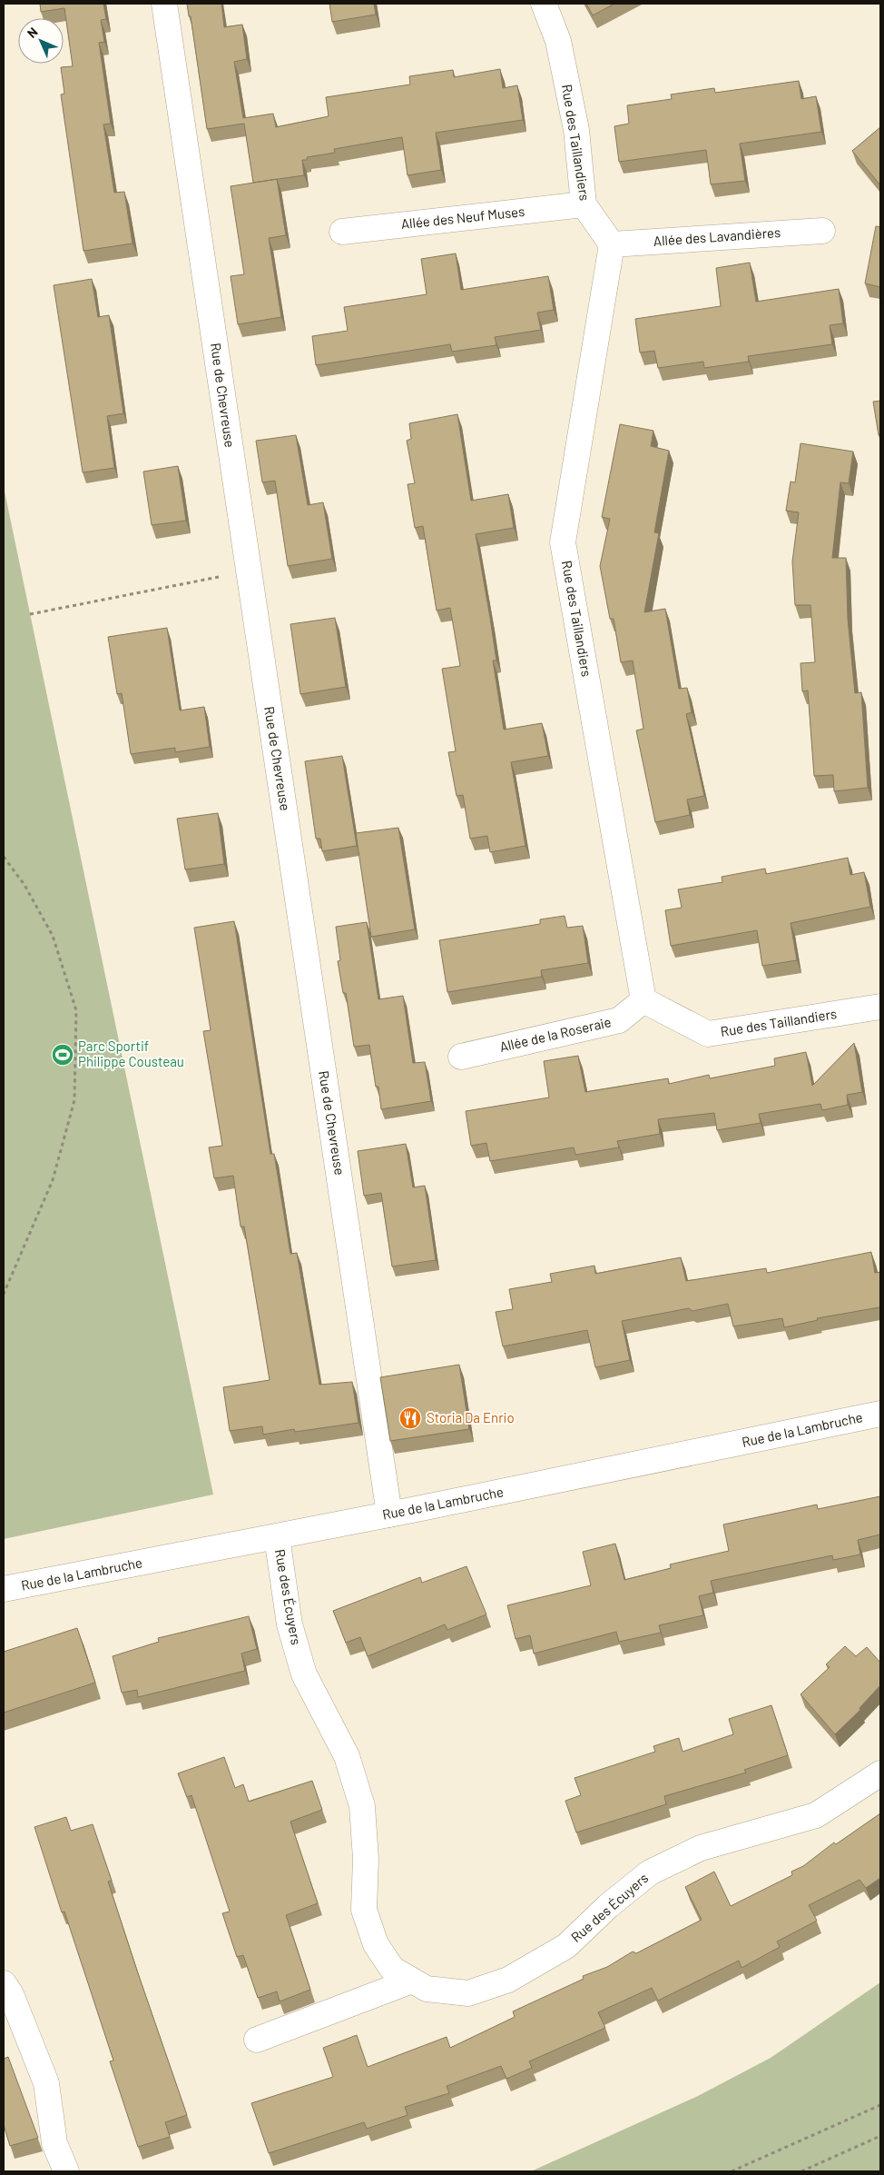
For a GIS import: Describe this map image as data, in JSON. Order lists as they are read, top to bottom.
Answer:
{
  "streets": {
    "street": [
      "Rue des Taillandiers",
      "Allée des Neuf Muses",
      "Allée des Lavandières",
      "Rue de Chevreuse",
      "Allée de la Roseraie",
      "Rue de la Lambruche",
      "Rue des Écuyers"
    ]
  },
  "crossings": [
    ["Rue des Taillandiers", "Allée des Neuf Muses"],
    ["Rue des Taillandiers", "Allée des Lavandières"],
    ["Rue des Taillandiers", "Allée de la Roseraie"],
    ["Rue de Chevreuse", "Rue de la Lambruche"],
    ["Rue de la Lambruche", "Rue des Écuyers"]
  ],
  "places": {
    "sports": ["Parc Sportif Philippe Cousteau"],
    "restaurant": ["Storia Da Enrio"]
  },
  "north": "top left"
}
